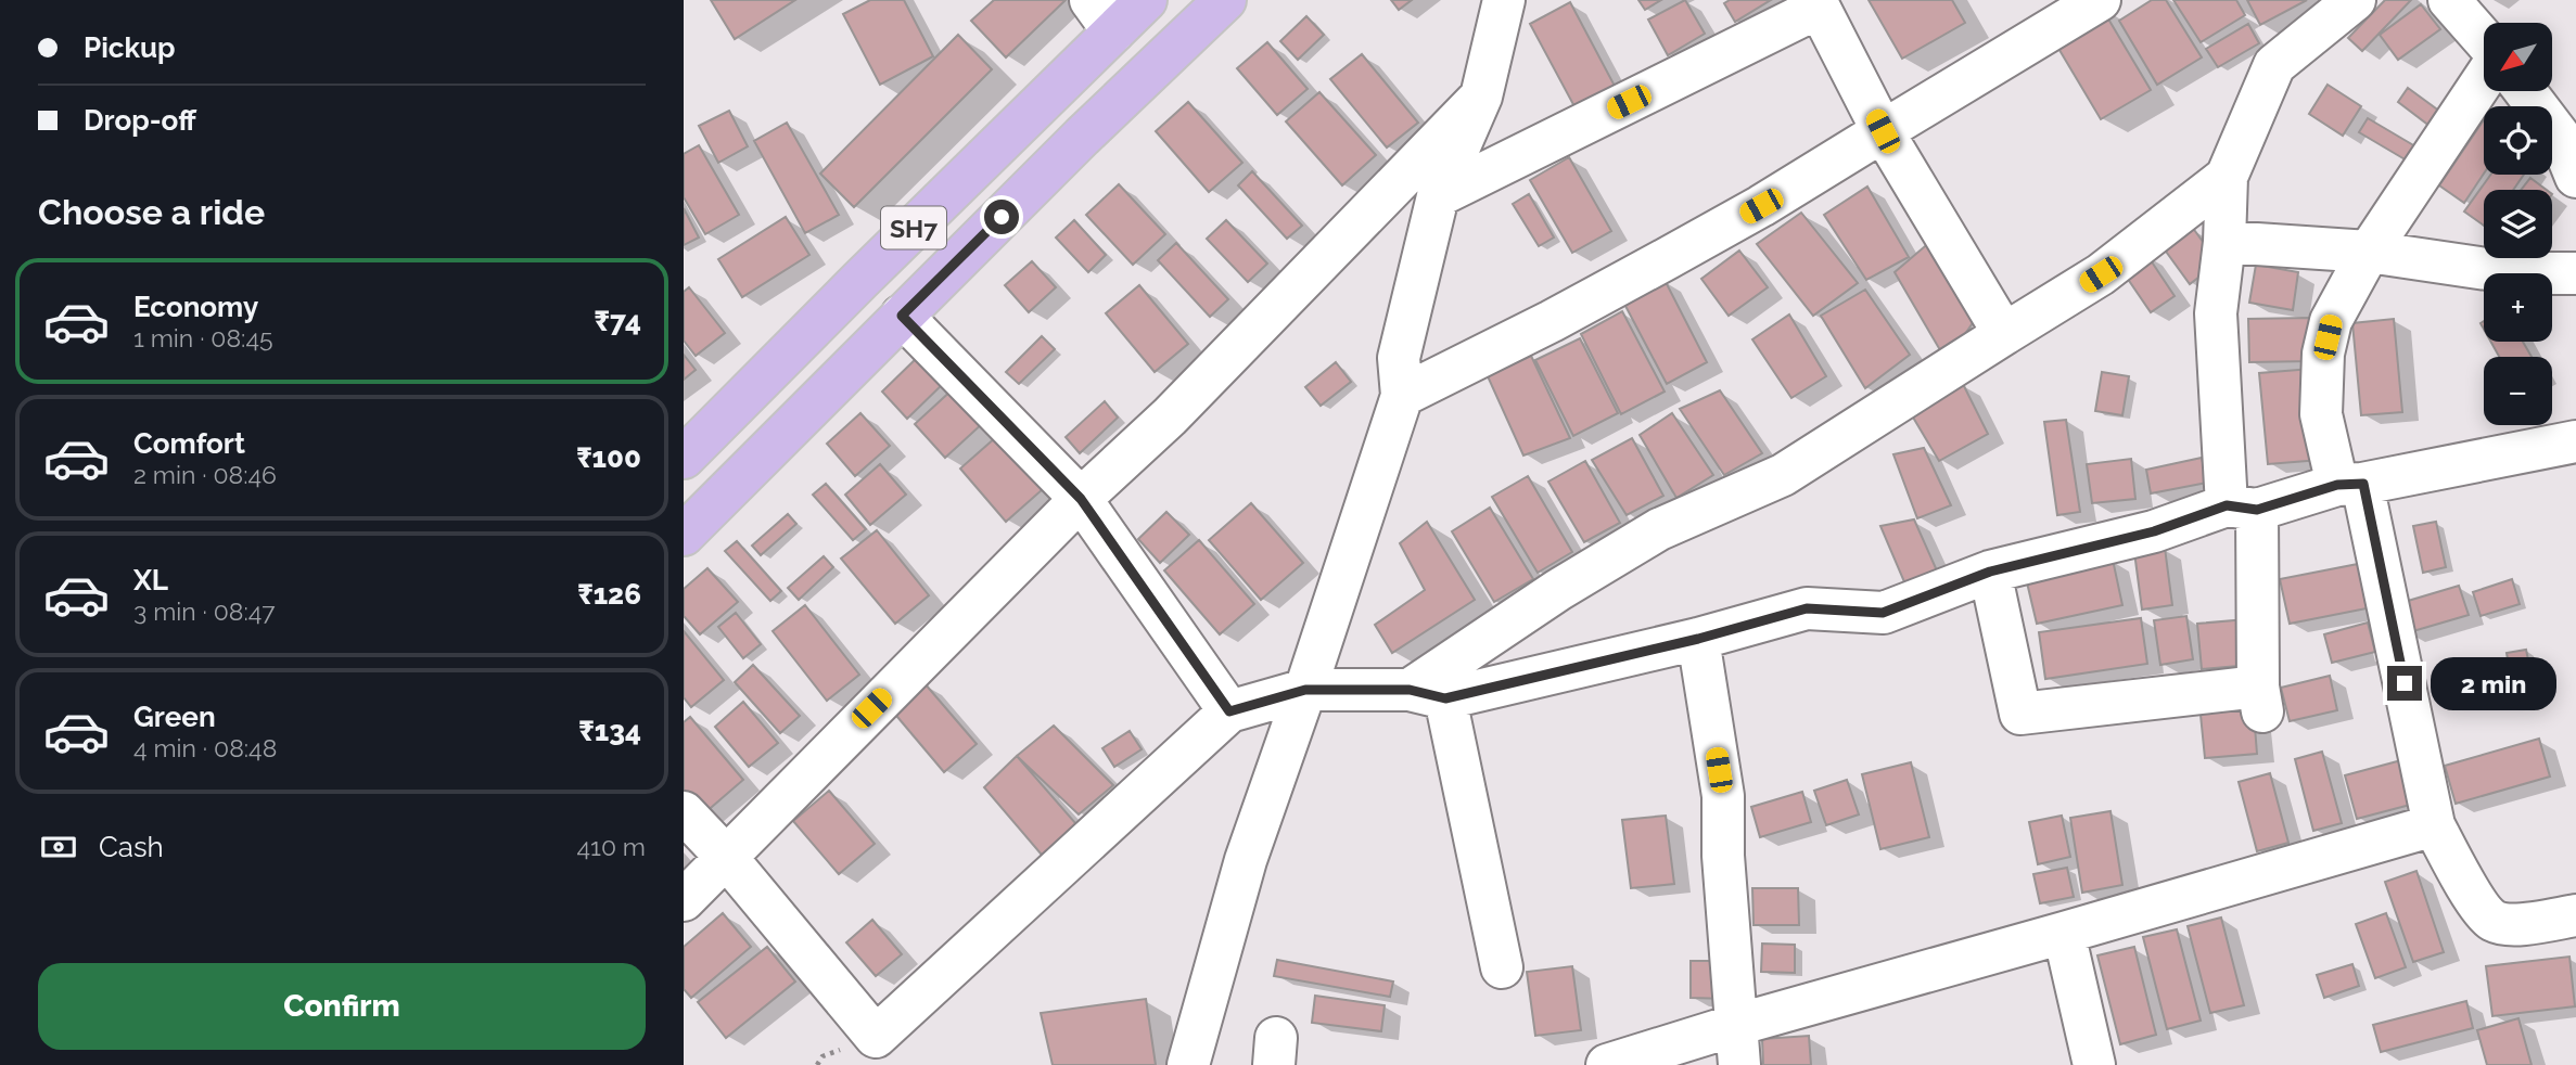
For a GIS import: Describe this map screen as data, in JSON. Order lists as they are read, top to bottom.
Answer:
{
  "streets": {
    "main road": ["SH7"]
  },
  "north": "bottom left",
  "page": {
    "banner": ["Pickup", "Drop-off"],
    "map_buttons": ["+", "−"],
    "heading": "Choose a ride",
    "list": [
      {
        "name": "Economy",
        "note": "1 min · 08:45",
        "value": "₹74"
      },
      {
        "name": "Comfort",
        "note": "2 min · 08:46",
        "value": "₹100"
      },
      {
        "name": "XL",
        "note": "3 min · 08:47",
        "value": "₹126"
      },
      {
        "name": "Green",
        "note": "4 min · 08:48",
        "value": "₹134"
      }
    ],
    "bubble": "2 min",
    "pay": ["Cash", "410 m"],
    "buttons": "Confirm"
  }
}
